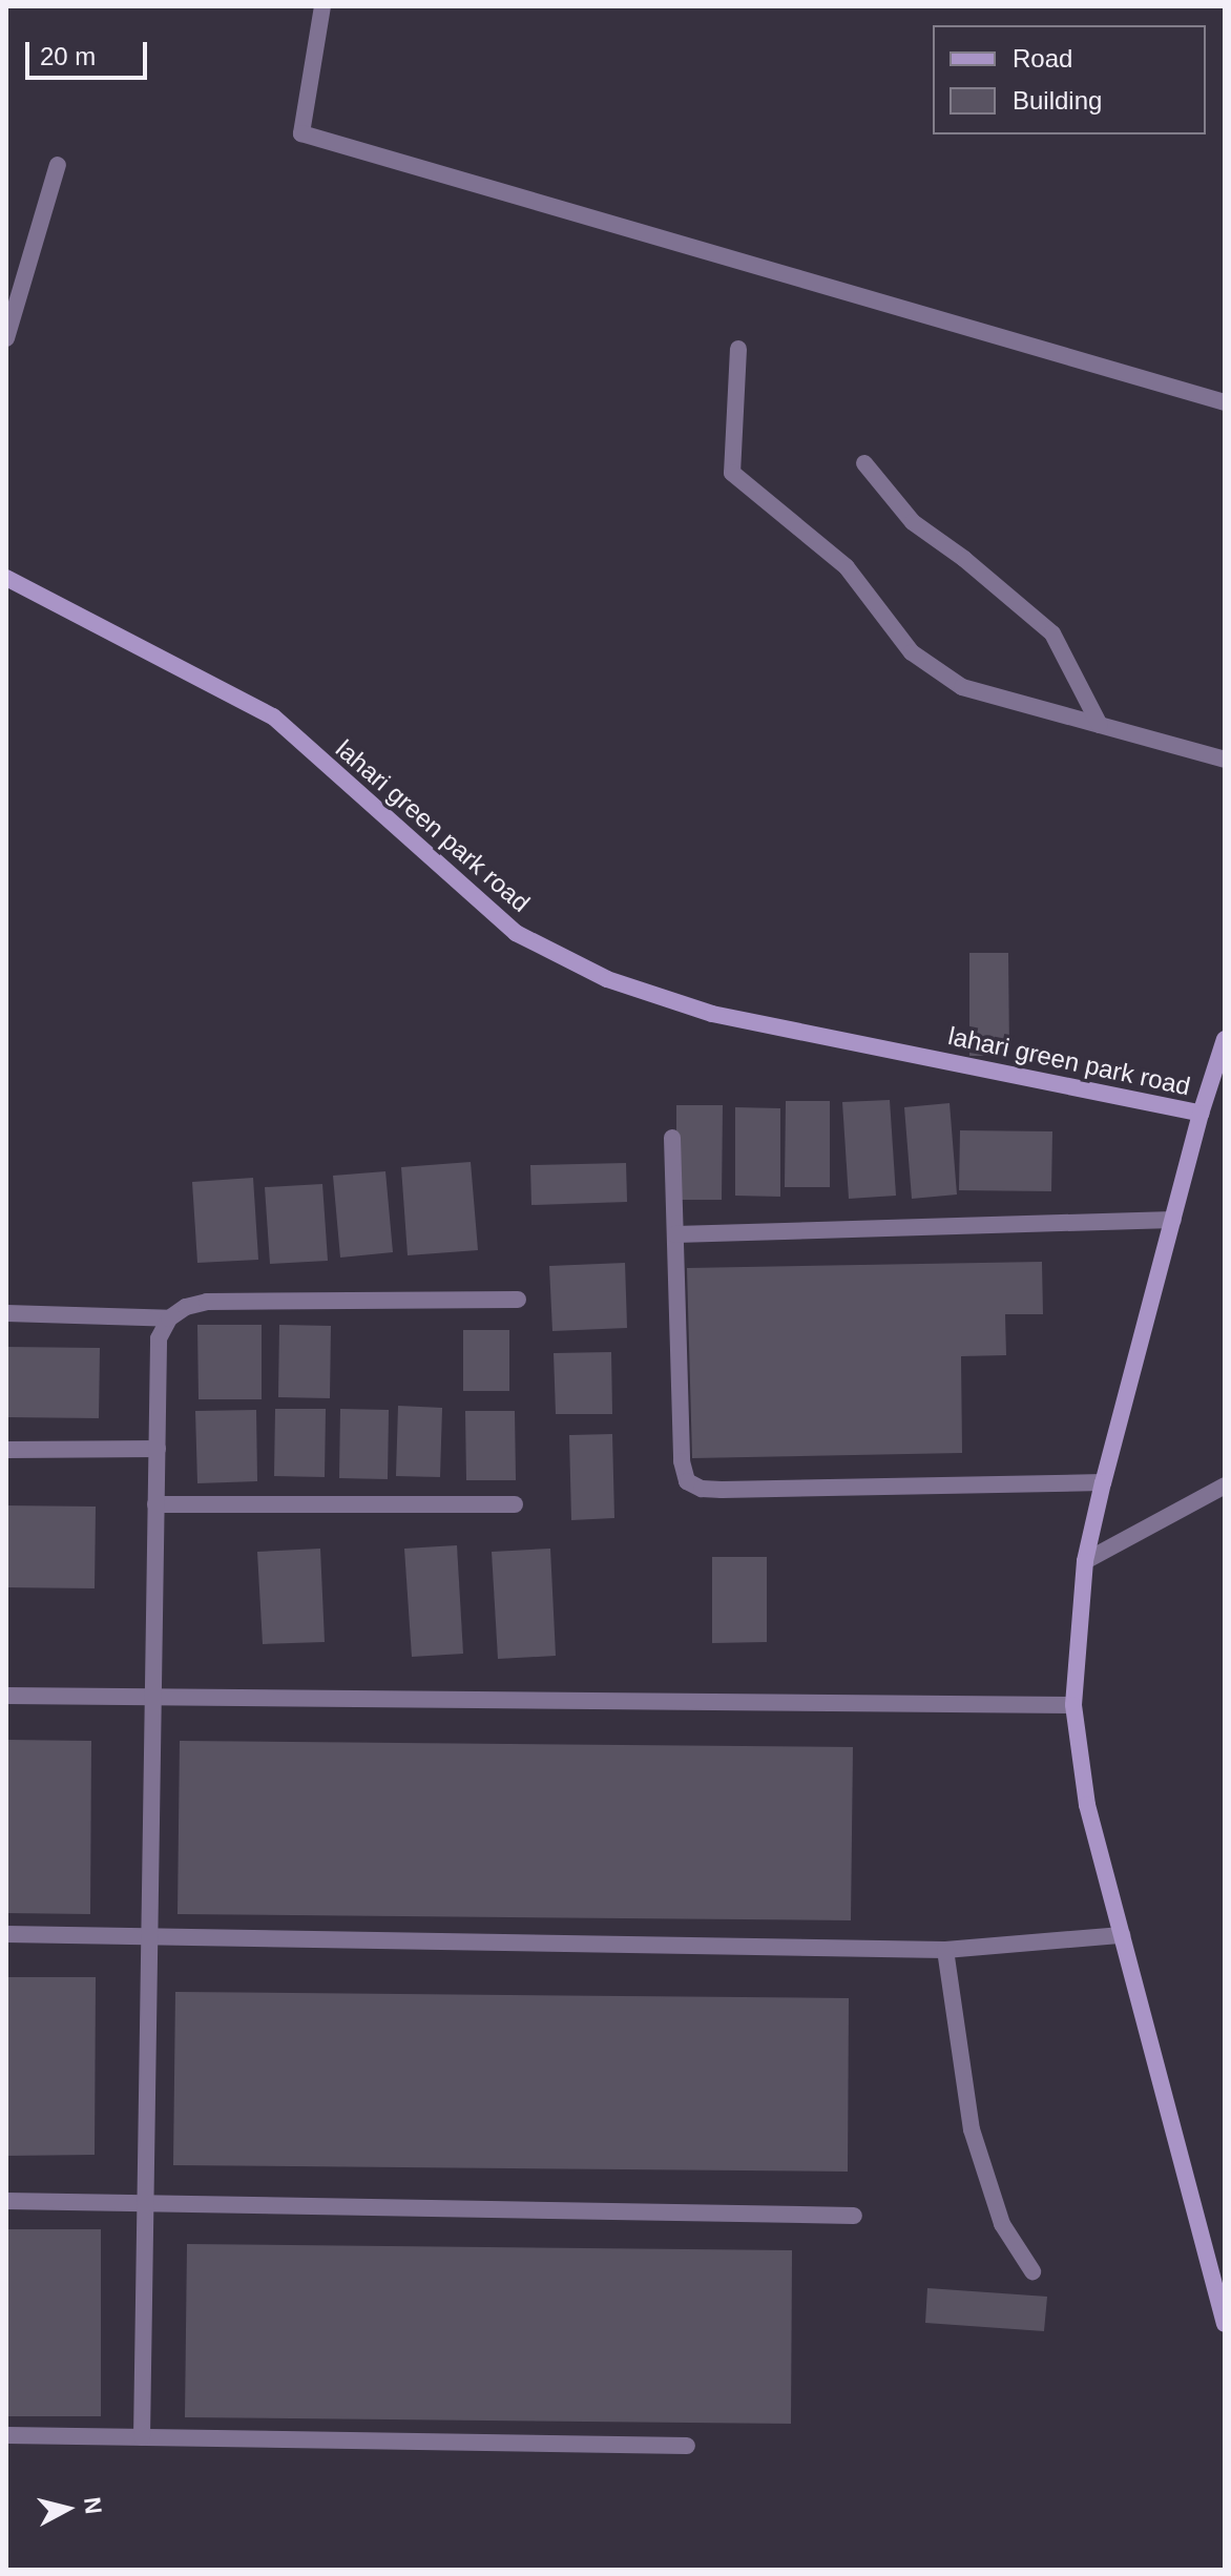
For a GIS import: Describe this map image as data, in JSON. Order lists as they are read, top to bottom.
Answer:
{
  "streets": {
    "main road": ["lahari green park road"]
  },
  "legend": ["Road", "Building"],
  "scale_bar": "20 m",
  "north": "right"
}
